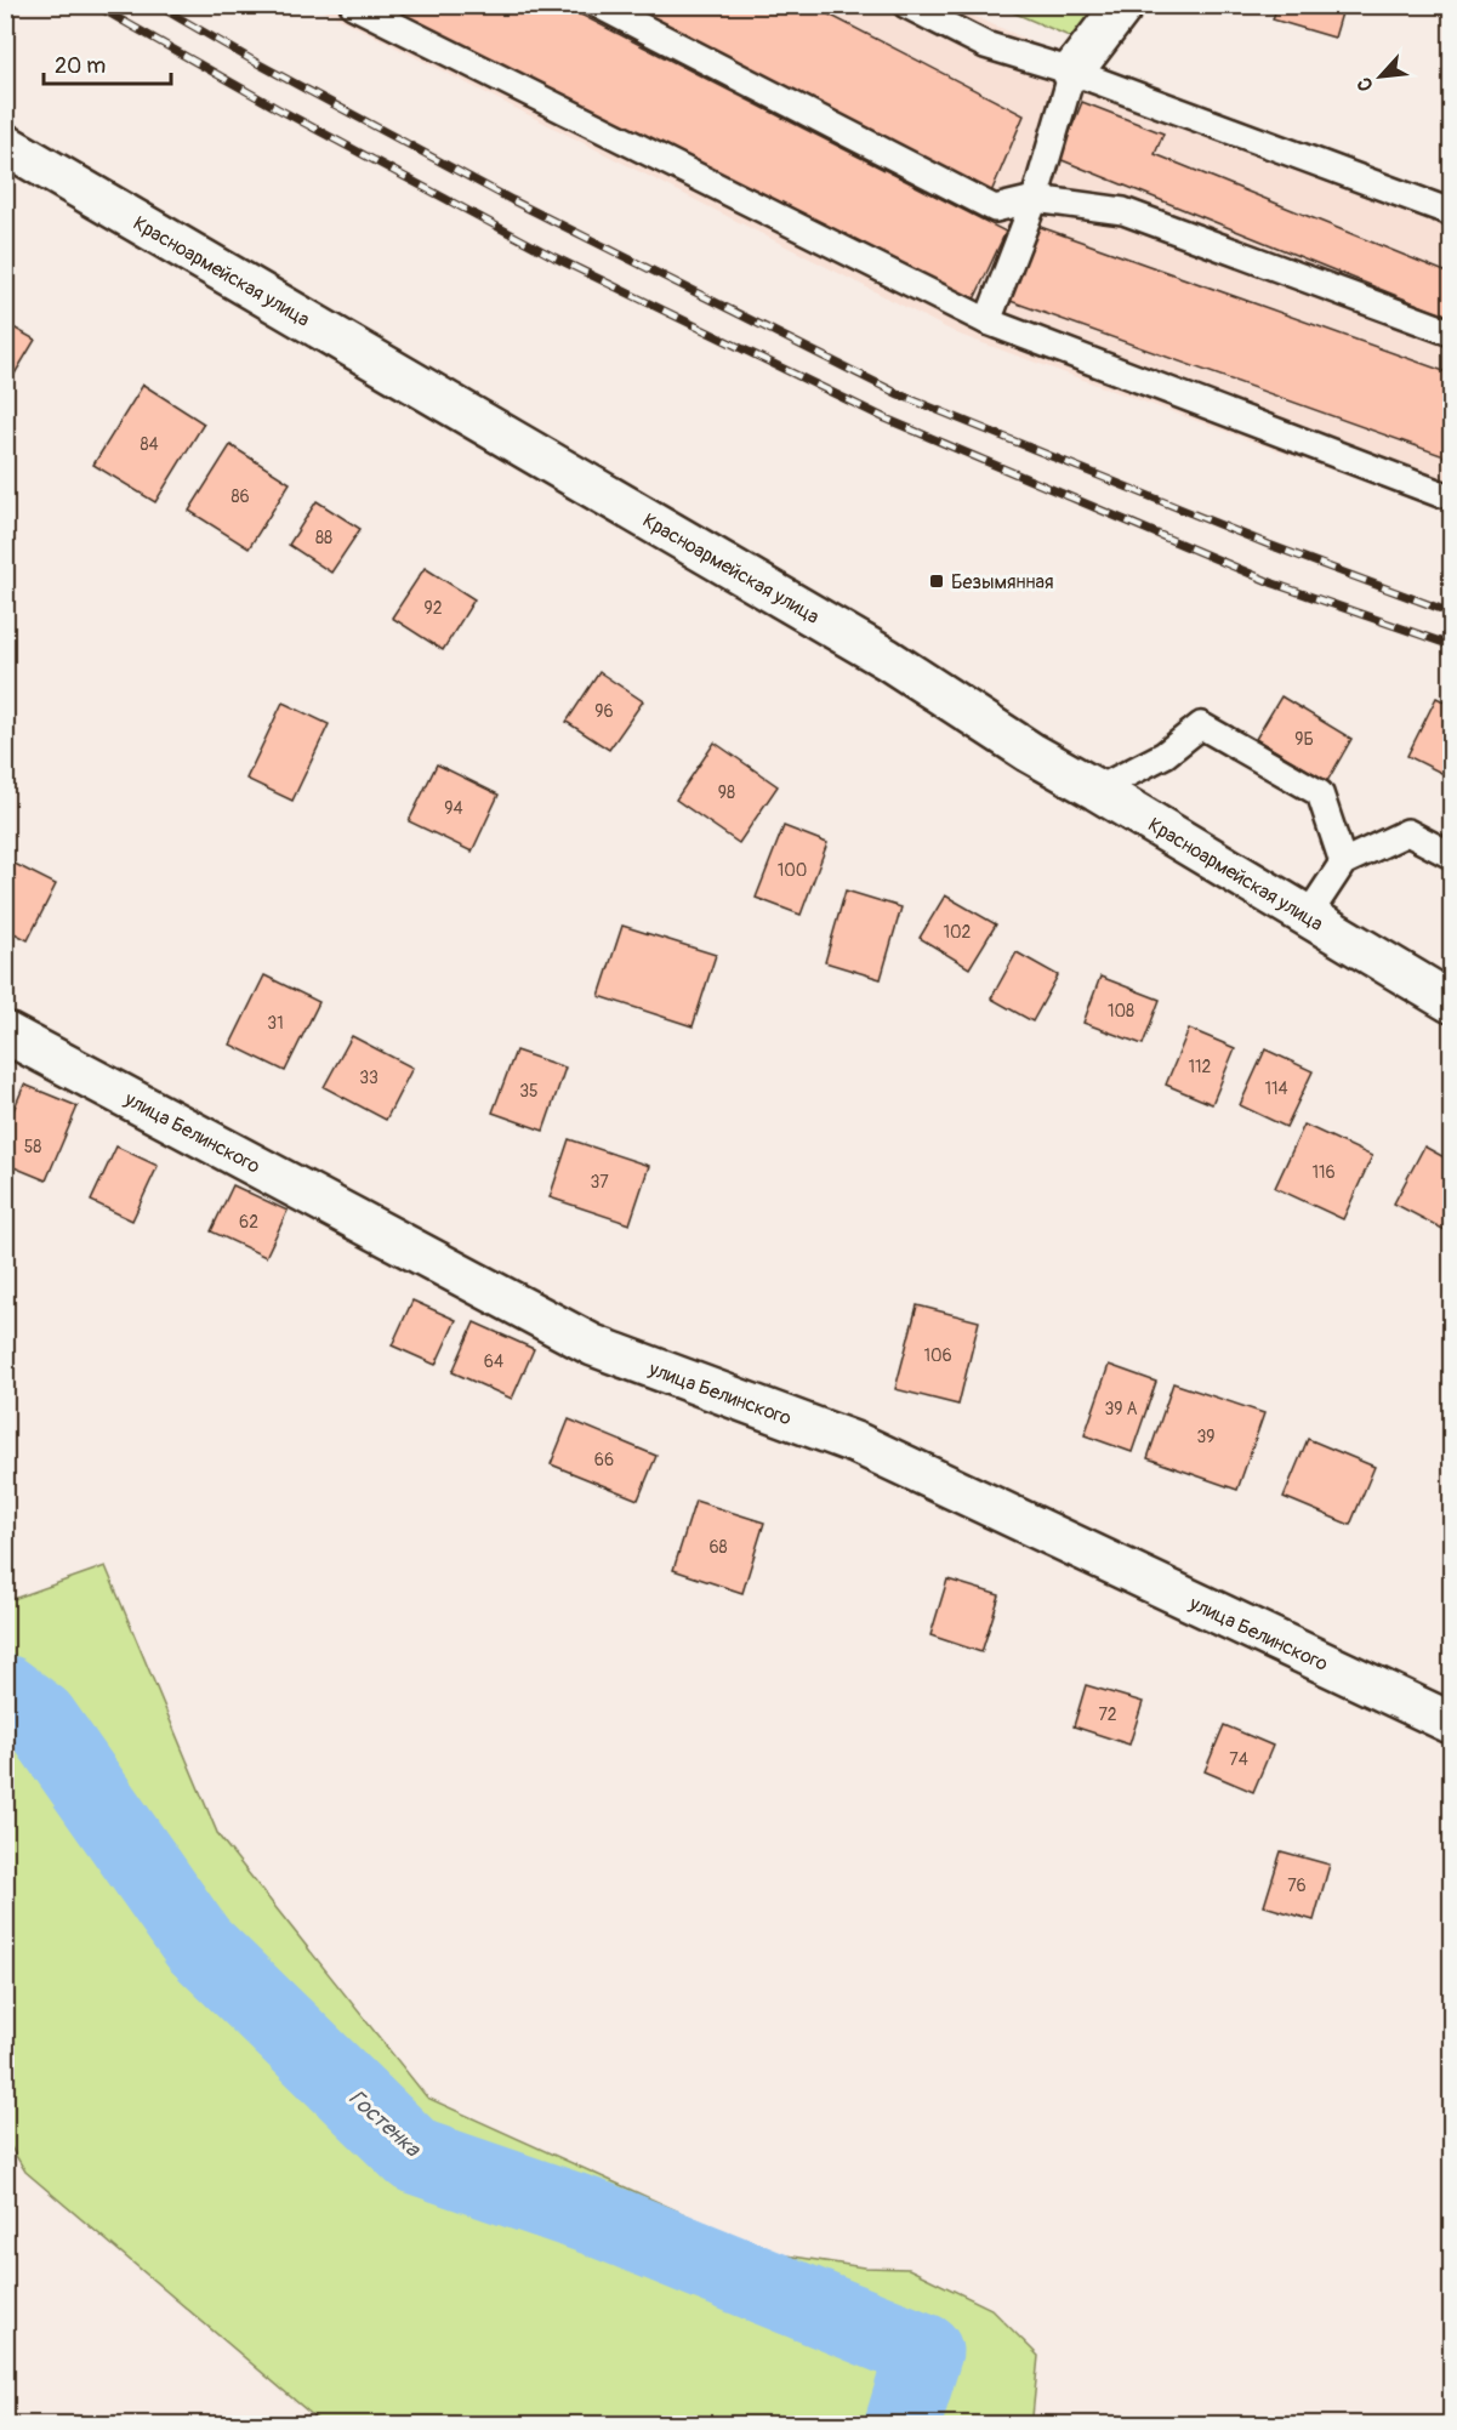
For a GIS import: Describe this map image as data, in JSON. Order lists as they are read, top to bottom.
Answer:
{
  "streets": {
    "street": ["Красноармейская улица", "улица Белинского"]
  },
  "water": ["Гостенка"],
  "places": {
    "transit": ["Безымянная"]
  },
  "house_numbers": [
    "84",
    "86",
    "88",
    "92",
    "96",
    "9Б",
    "98",
    "94",
    "100",
    "102",
    "108",
    "31",
    "112",
    "33",
    "114",
    "35",
    "58",
    "116",
    "37",
    "62",
    "106",
    "64",
    "39 А",
    "39",
    "66",
    "68",
    "72",
    "74",
    "76"
  ],
  "scale_bar": "20 m",
  "north": "bottom left"
}
